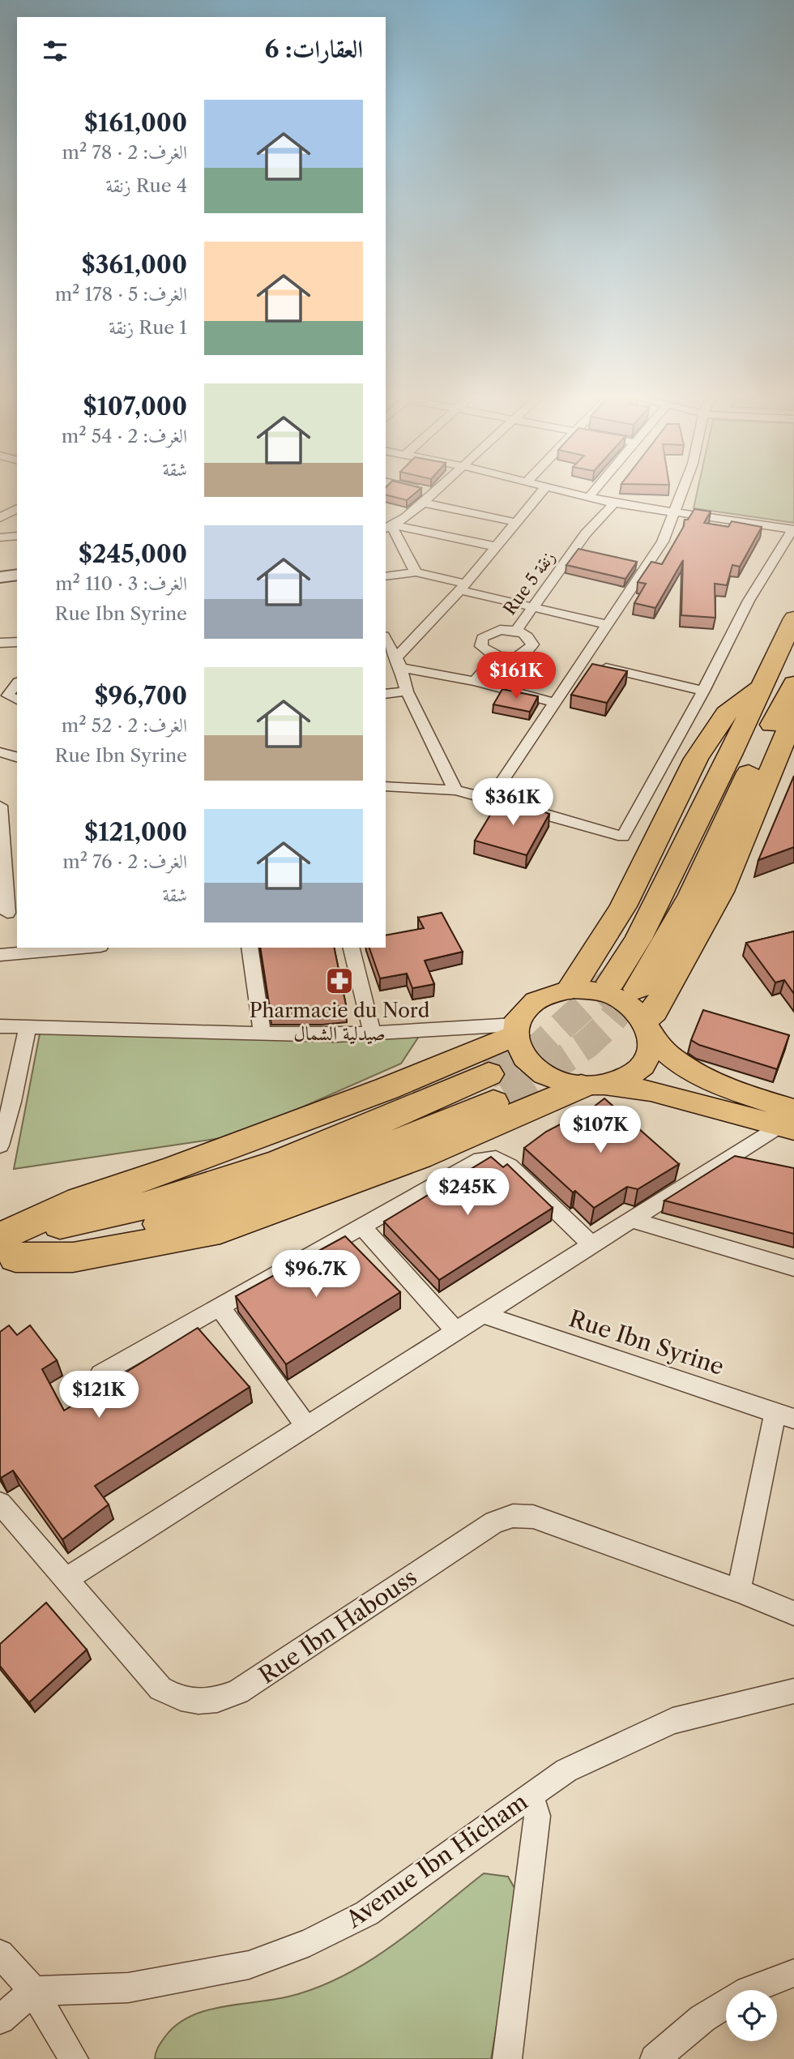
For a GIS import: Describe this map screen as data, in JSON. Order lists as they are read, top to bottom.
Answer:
{
  "streets": {
    "street": [
      "Rue 5 زنقة",
      "Rue Ibn Syrine",
      "Rue Ibn Habouss",
      "Avenue Ibn Hicham"
    ]
  },
  "places": {
    "pharmacy": ["Pharmacie du Nord صيدلية الشمال"]
  },
  "page": {
    "heading": "العقارات: 6",
    "list": [
      {
        "name": "$161,000",
        "note": "الغرف: 2 · 78 m² · Rue 4 زنقة"
      },
      {
        "name": "$361,000",
        "note": "الغرف: 5 · 178 m² · Rue 1 زنقة"
      },
      {
        "name": "$107,000",
        "note": "الغرف: 2 · 54 m² · شقة"
      },
      {
        "name": "$245,000",
        "note": "الغرف: 3 · 110 m² · Rue Ibn Syrine"
      },
      {
        "name": "$96,700",
        "note": "الغرف: 2 · 52 m² · Rue Ibn Syrine"
      },
      {
        "name": "$121,000",
        "note": "الغرف: 2 · 76 m² · شقة"
      }
    ],
    "price": [
      "$161K",
      "$361K",
      "$107K",
      "$245K",
      "$96.7K",
      "$121K"
    ]
  }
}
